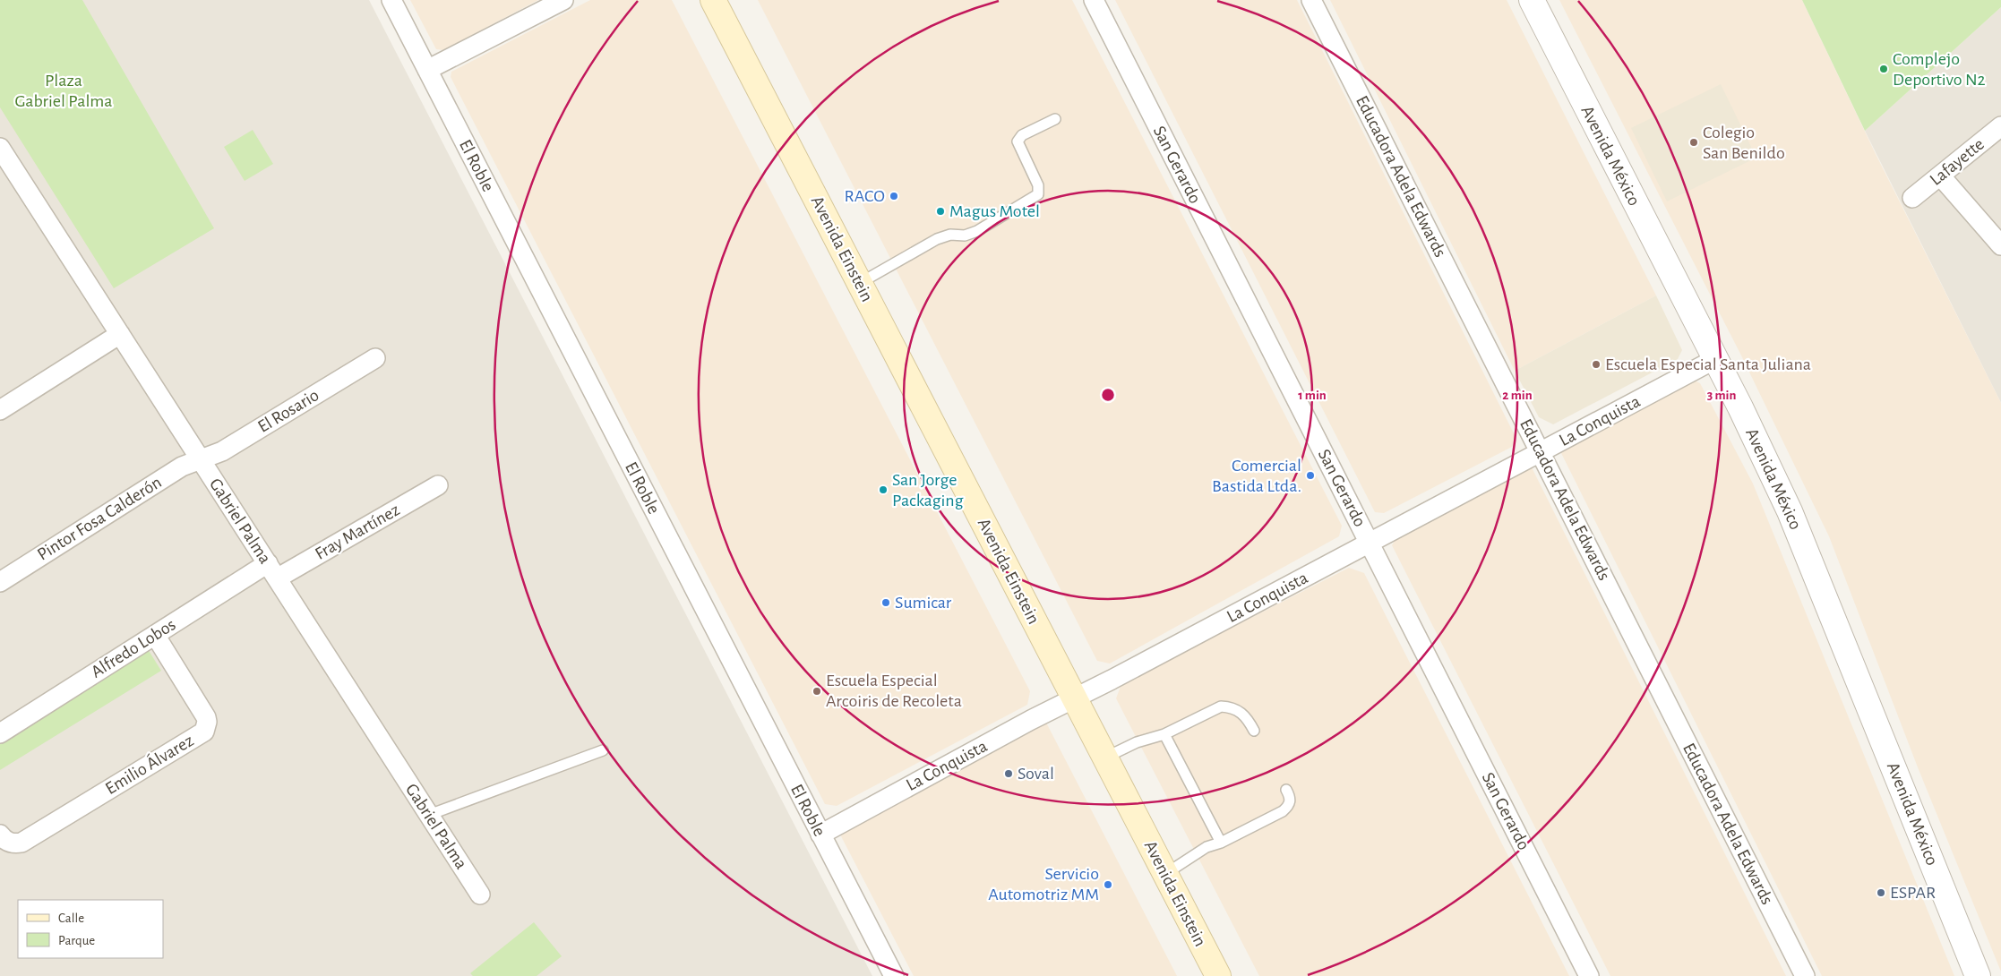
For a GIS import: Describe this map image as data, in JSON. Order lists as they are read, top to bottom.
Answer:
{
  "streets": {
    "main road": ["Avenida Einstein"],
    "street": [
      "Avenida México",
      "Lafayette",
      "San Gerardo",
      "El Roble",
      "Educadora Adela Edwards",
      "El Rosario",
      "La Conquista",
      "Pintor Fosa Calderón",
      "Gabriel Palma",
      "Fray Martínez",
      "Alfredo Lobos",
      "Emilio Álvarez"
    ]
  },
  "crossings": [
    ["Avenida México", "La Conquista"],
    ["San Gerardo", "La Conquista"],
    ["El Roble", "La Conquista"],
    ["Educadora Adela Edwards", "La Conquista"],
    ["Avenida Einstein", "La Conquista"],
    ["El Rosario", "Pintor Fosa Calderón"],
    ["El Rosario", "Gabriel Palma"],
    ["Pintor Fosa Calderón", "Gabriel Palma"],
    ["Gabriel Palma", "Fray Martínez"],
    ["Gabriel Palma", "Alfredo Lobos"],
    ["Fray Martínez", "Alfredo Lobos"],
    ["Alfredo Lobos", "Emilio Álvarez"]
  ],
  "parks": ["Plaza Gabriel Palma"],
  "places": [
    "Complejo Deportivo N2",
    "Colegio San Benildo",
    "RACO",
    "Magus Motel",
    "Escuela Especial Santa Juliana",
    "Comercial Bastida Ltda.",
    "San Jorge Packaging",
    "Sumicar",
    "Escuela Especial Arcoiris de Recoleta",
    "Soval",
    "Servicio Automotriz MM",
    "ESPAR"
  ],
  "legend": ["Calle", "Parque"],
  "rings": ["1 min", "2 min", "3 min"]
}
